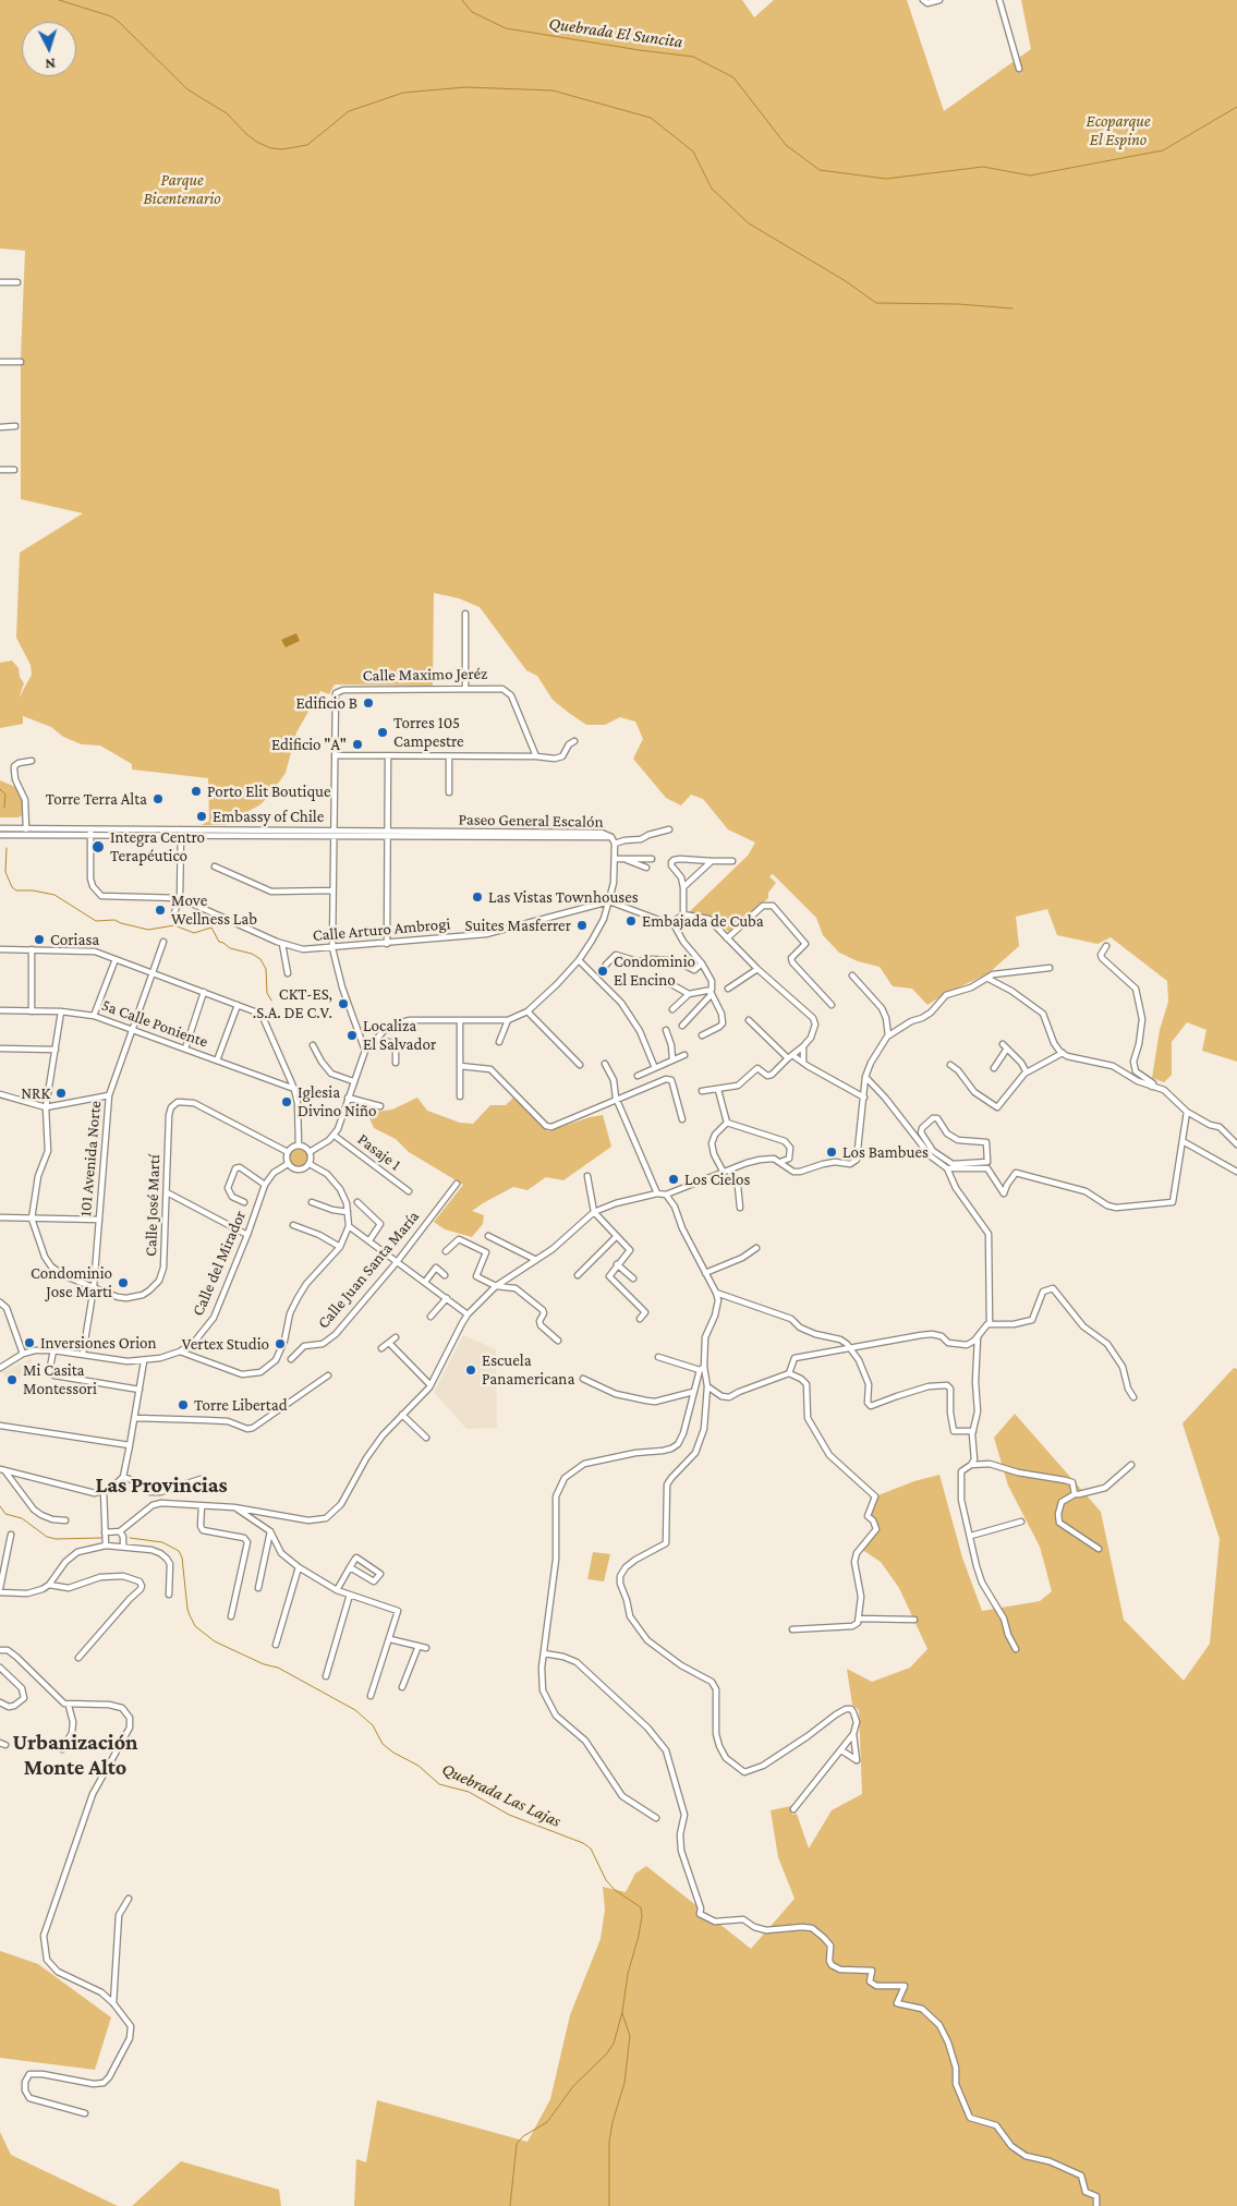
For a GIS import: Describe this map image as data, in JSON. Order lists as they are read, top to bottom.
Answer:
{
  "streets": {
    "street": [
      "Calle Maximo Jeréz",
      "Paseo General Escalón",
      "Calle Arturo Ambrogi",
      "5a Calle Poniente",
      "Pasaje 1",
      "101 Avenida Norte",
      "Calle José Martí",
      "Calle del Mirador",
      "Calle Juan Santa María"
    ]
  },
  "crossings": [
    ["Paseo General Escalón", "Calle Arturo Ambrogi"],
    ["5a Calle Poniente", "101 Avenida Norte"],
    ["5a Calle Poniente", "Calle José Martí"],
    ["101 Avenida Norte", "Calle José Martí"],
    ["101 Avenida Norte", "Calle del Mirador"],
    ["Calle José Martí", "Calle del Mirador"]
  ],
  "districts": ["Las Provincias", "Urbanización Monte Alto"],
  "water": ["Quebrada El Suncita", "Quebrada Las Lajas"],
  "parks": ["Ecoparque El Espino", "Parque Bicentenario"],
  "places": [
    "Edificio B",
    "Torres 105 Campestre",
    "Edificio \"A\"",
    "Porto Elit Boutique",
    "Torre Terra Alta",
    "Embassy of Chile",
    "Integra Centro Terapéutico",
    "Las Vistas Townhouses",
    "Move Wellness Lab",
    "Embajada de Cuba",
    "Suites Masferrer",
    "Coriasa",
    "Condominio El Encino",
    "CKT-ES, .S.A. DE C.V.",
    "Localiza El Salvador",
    "NRK",
    "Iglesia Divino Niño",
    "Los Bambues",
    "Los Cielos",
    "Condominio Jose Marti",
    "Inversiones Orion",
    "Vertex Studio",
    "Escuela Panamericana",
    "Mi Casita Montessori",
    "Torre Libertad"
  ],
  "north": "bottom"
}
